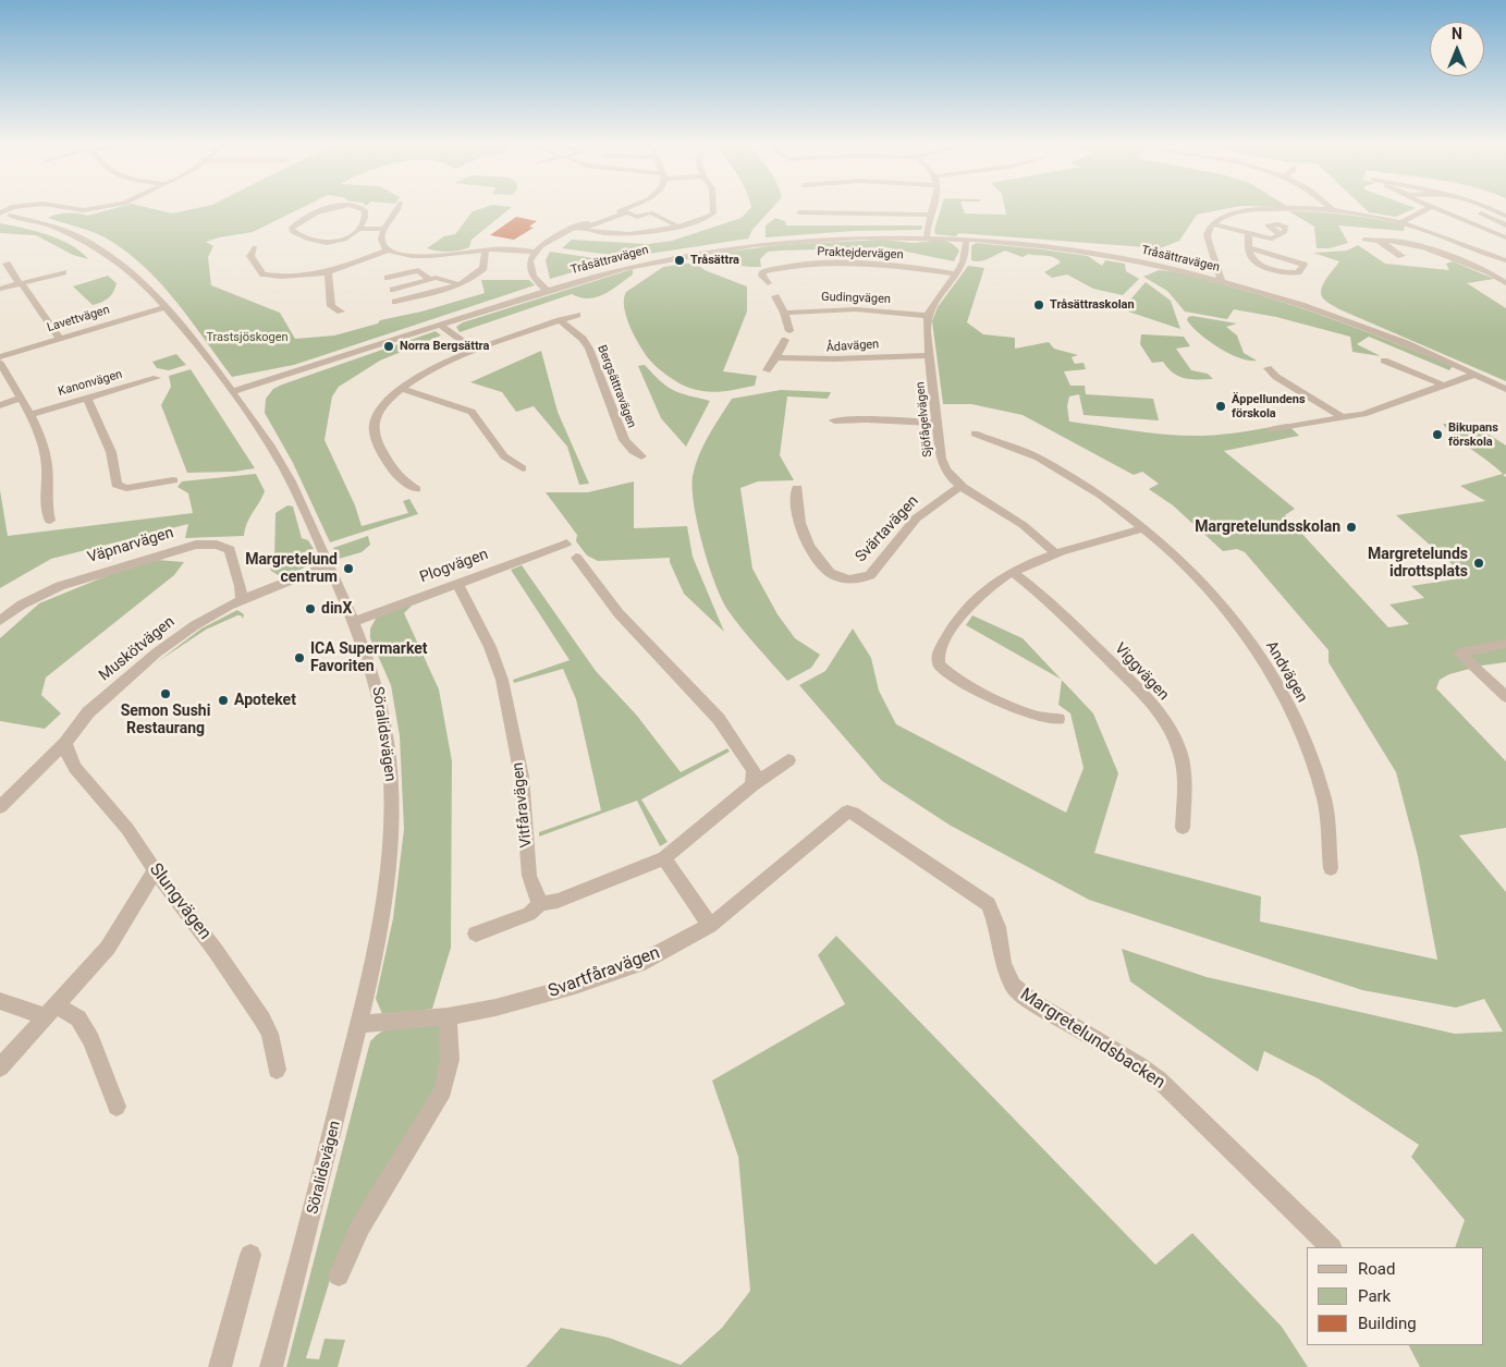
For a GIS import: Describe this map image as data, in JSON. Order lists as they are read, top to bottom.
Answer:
{
  "streets": {
    "street": [
      "Praktejdervägen",
      "Tråsättravägen",
      "Gudingvägen",
      "Lavettvägen",
      "Ådavägen",
      "Kanonvägen",
      "Bergsättravägen",
      "Sjöfågelvägen",
      "Svärtavägen",
      "Väpnarvägen",
      "Plogvägen",
      "Muskötvägen",
      "Viggvägen",
      "Andvägen",
      "Söralidsvägen",
      "Vitfåravägen",
      "Slungvägen",
      "Svartfåravägen",
      "Margretelundsbacken"
    ]
  },
  "crossings": [
    ["Tråsättravägen", "Söralidsvägen"],
    ["Gudingvägen", "Sjöfågelvägen"],
    ["Lavettvägen", "Söralidsvägen"],
    ["Ådavägen", "Sjöfågelvägen"],
    ["Sjöfågelvägen", "Svärtavägen"],
    ["Väpnarvägen", "Muskötvägen"],
    ["Plogvägen", "Söralidsvägen"],
    ["Plogvägen", "Vitfåravägen"],
    ["Muskötvägen", "Söralidsvägen"],
    ["Muskötvägen", "Slungvägen"],
    ["Söralidsvägen", "Svartfåravägen"],
    ["Svartfåravägen", "Margretelundsbacken"]
  ],
  "parks": ["Trastsjöskogen"],
  "places": [
    "Tråsättra",
    "Tråsättraskolan",
    "Norra Bergsättra",
    "Äppellundens förskola",
    "Bikupans förskola",
    "Margretelundsskolan",
    "Margretelunds idrottsplats",
    "Margretelund centrum",
    "dinX",
    "ICA Supermarket Favoriten",
    "Semon Sushi Restaurang",
    "Apoteket"
  ],
  "legend": ["Road", "Park", "Building"],
  "north": "top"
}
